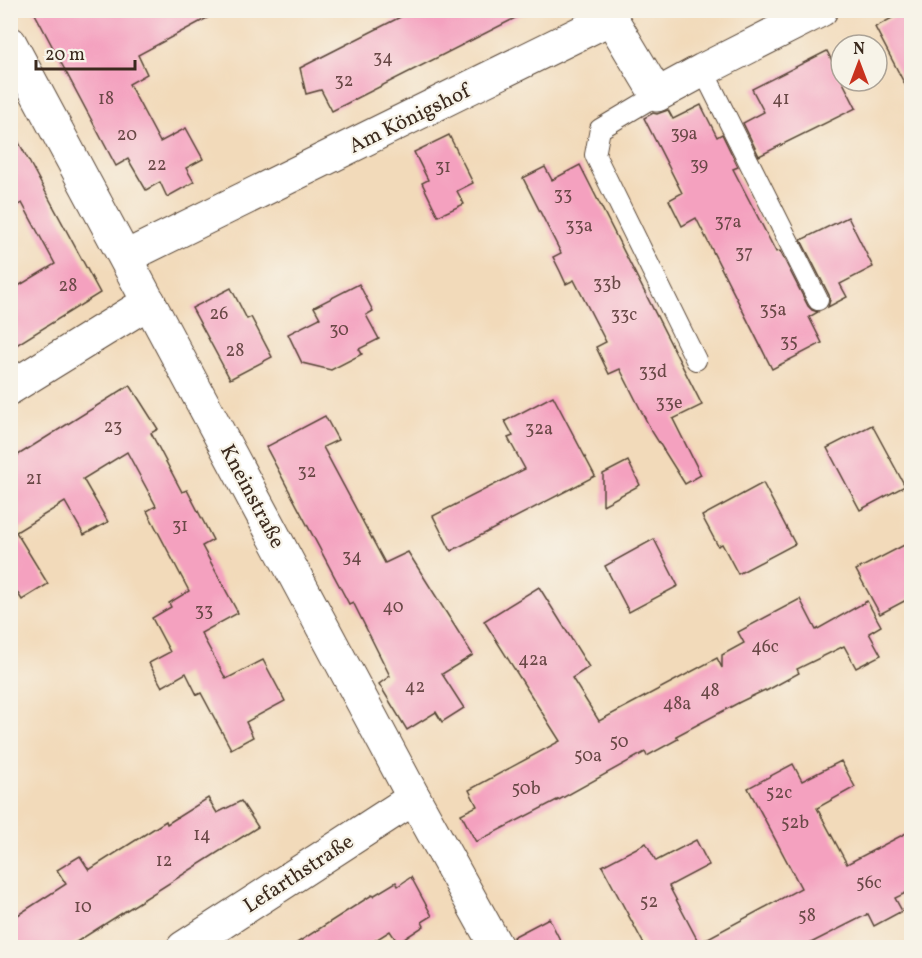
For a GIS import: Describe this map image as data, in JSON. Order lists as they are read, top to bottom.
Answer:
{
  "streets": {
    "street": ["Am Königshof", "Kneinstraße", "Lefarthstraße"]
  },
  "crossings": [
    ["Am Königshof", "Kneinstraße"],
    ["Kneinstraße", "Lefarthstraße"]
  ],
  "house_numbers": [
    "34",
    "32",
    "18",
    "41",
    "39a",
    "20",
    "22",
    "39",
    "31",
    "33",
    "37a",
    "33a",
    "37",
    "33b",
    "28",
    "35a",
    "26",
    "33c",
    "30",
    "35",
    "28",
    "33d",
    "33e",
    "23",
    "32a",
    "32",
    "21",
    "31",
    "34",
    "40",
    "33",
    "46c",
    "42a",
    "42",
    "48",
    "48a",
    "50",
    "50a",
    "50b",
    "52c",
    "52b",
    "14",
    "12",
    "56c",
    "52",
    "10",
    "58"
  ],
  "scale_bar": "20 m",
  "north": "top"
}
